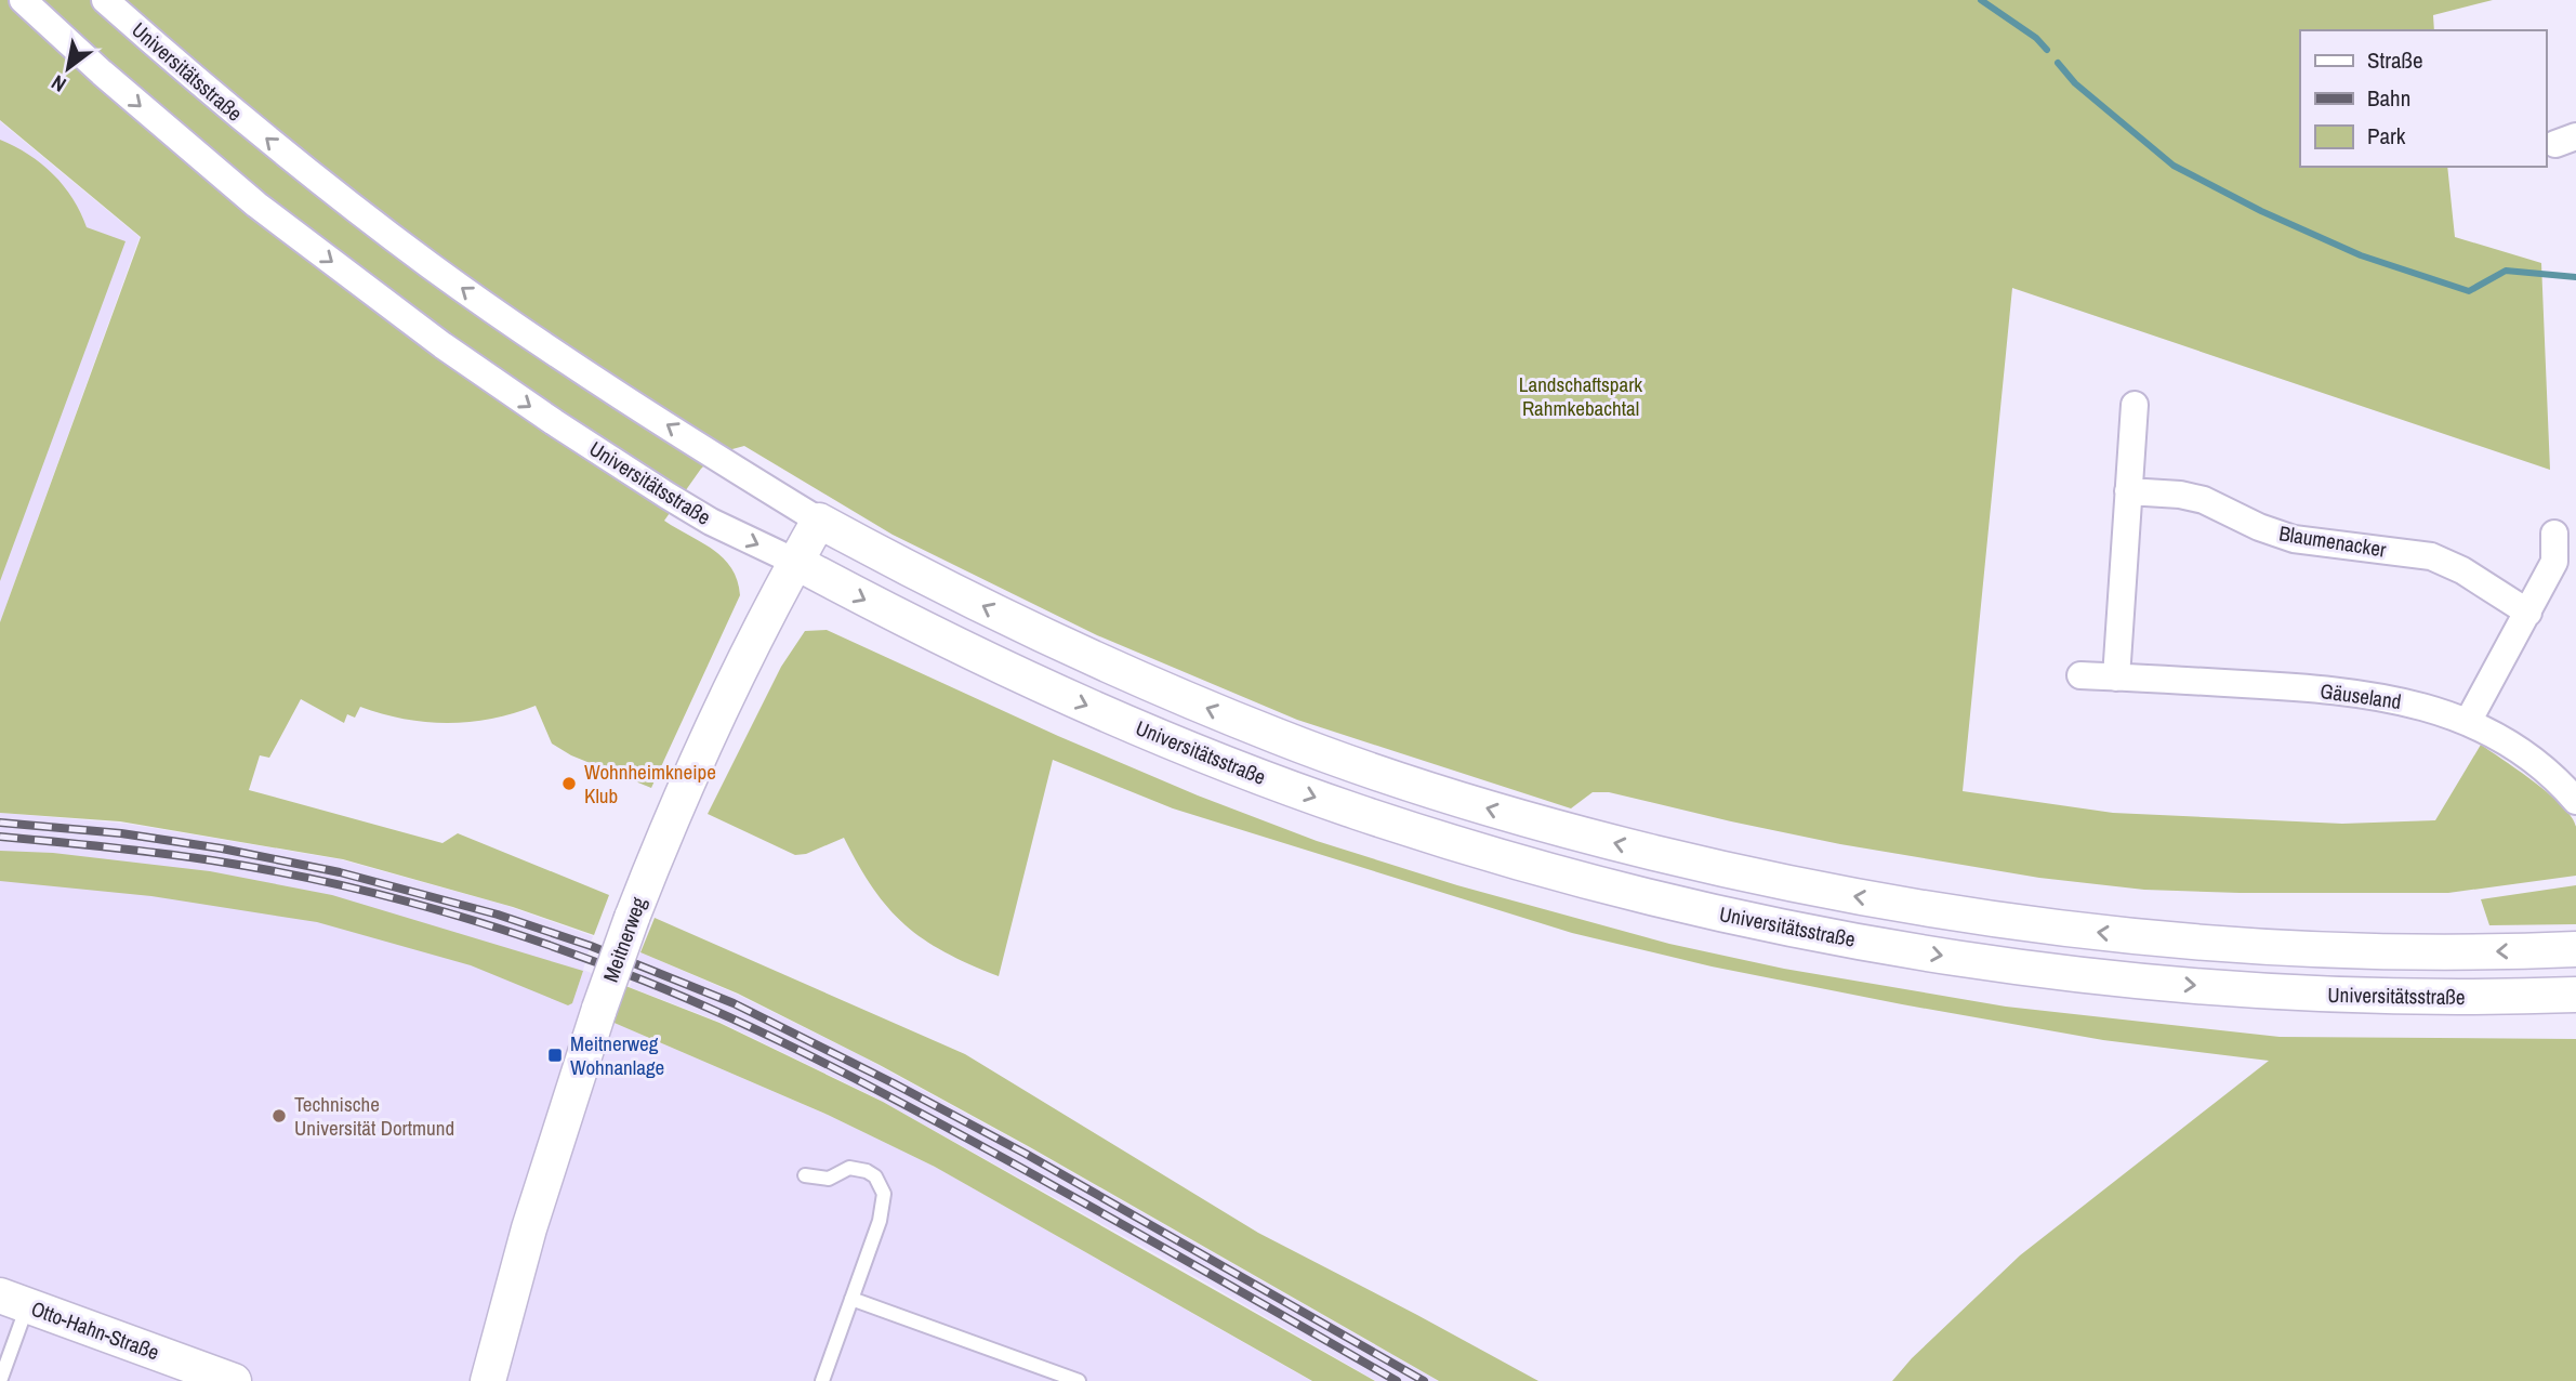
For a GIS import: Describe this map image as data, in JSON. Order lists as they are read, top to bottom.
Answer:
{
  "streets": {
    "street": [
      "Universitätsstraße",
      "Blaumenacker",
      "Gäuseland",
      "Meitnerweg",
      "Otto-Hahn-Straße"
    ]
  },
  "crossings": [
    ["Universitätsstraße", "Meitnerweg"]
  ],
  "parks": ["Landschaftspark Rahmkebachtal"],
  "places": {
    "other": ["Wohnheimkneipe Klub", "Technische Universität Dortmund"],
    "transit": ["Meitnerweg Wohnanlage"]
  },
  "legend": ["Straße", "Bahn", "Park"],
  "north": "bottom left"
}
